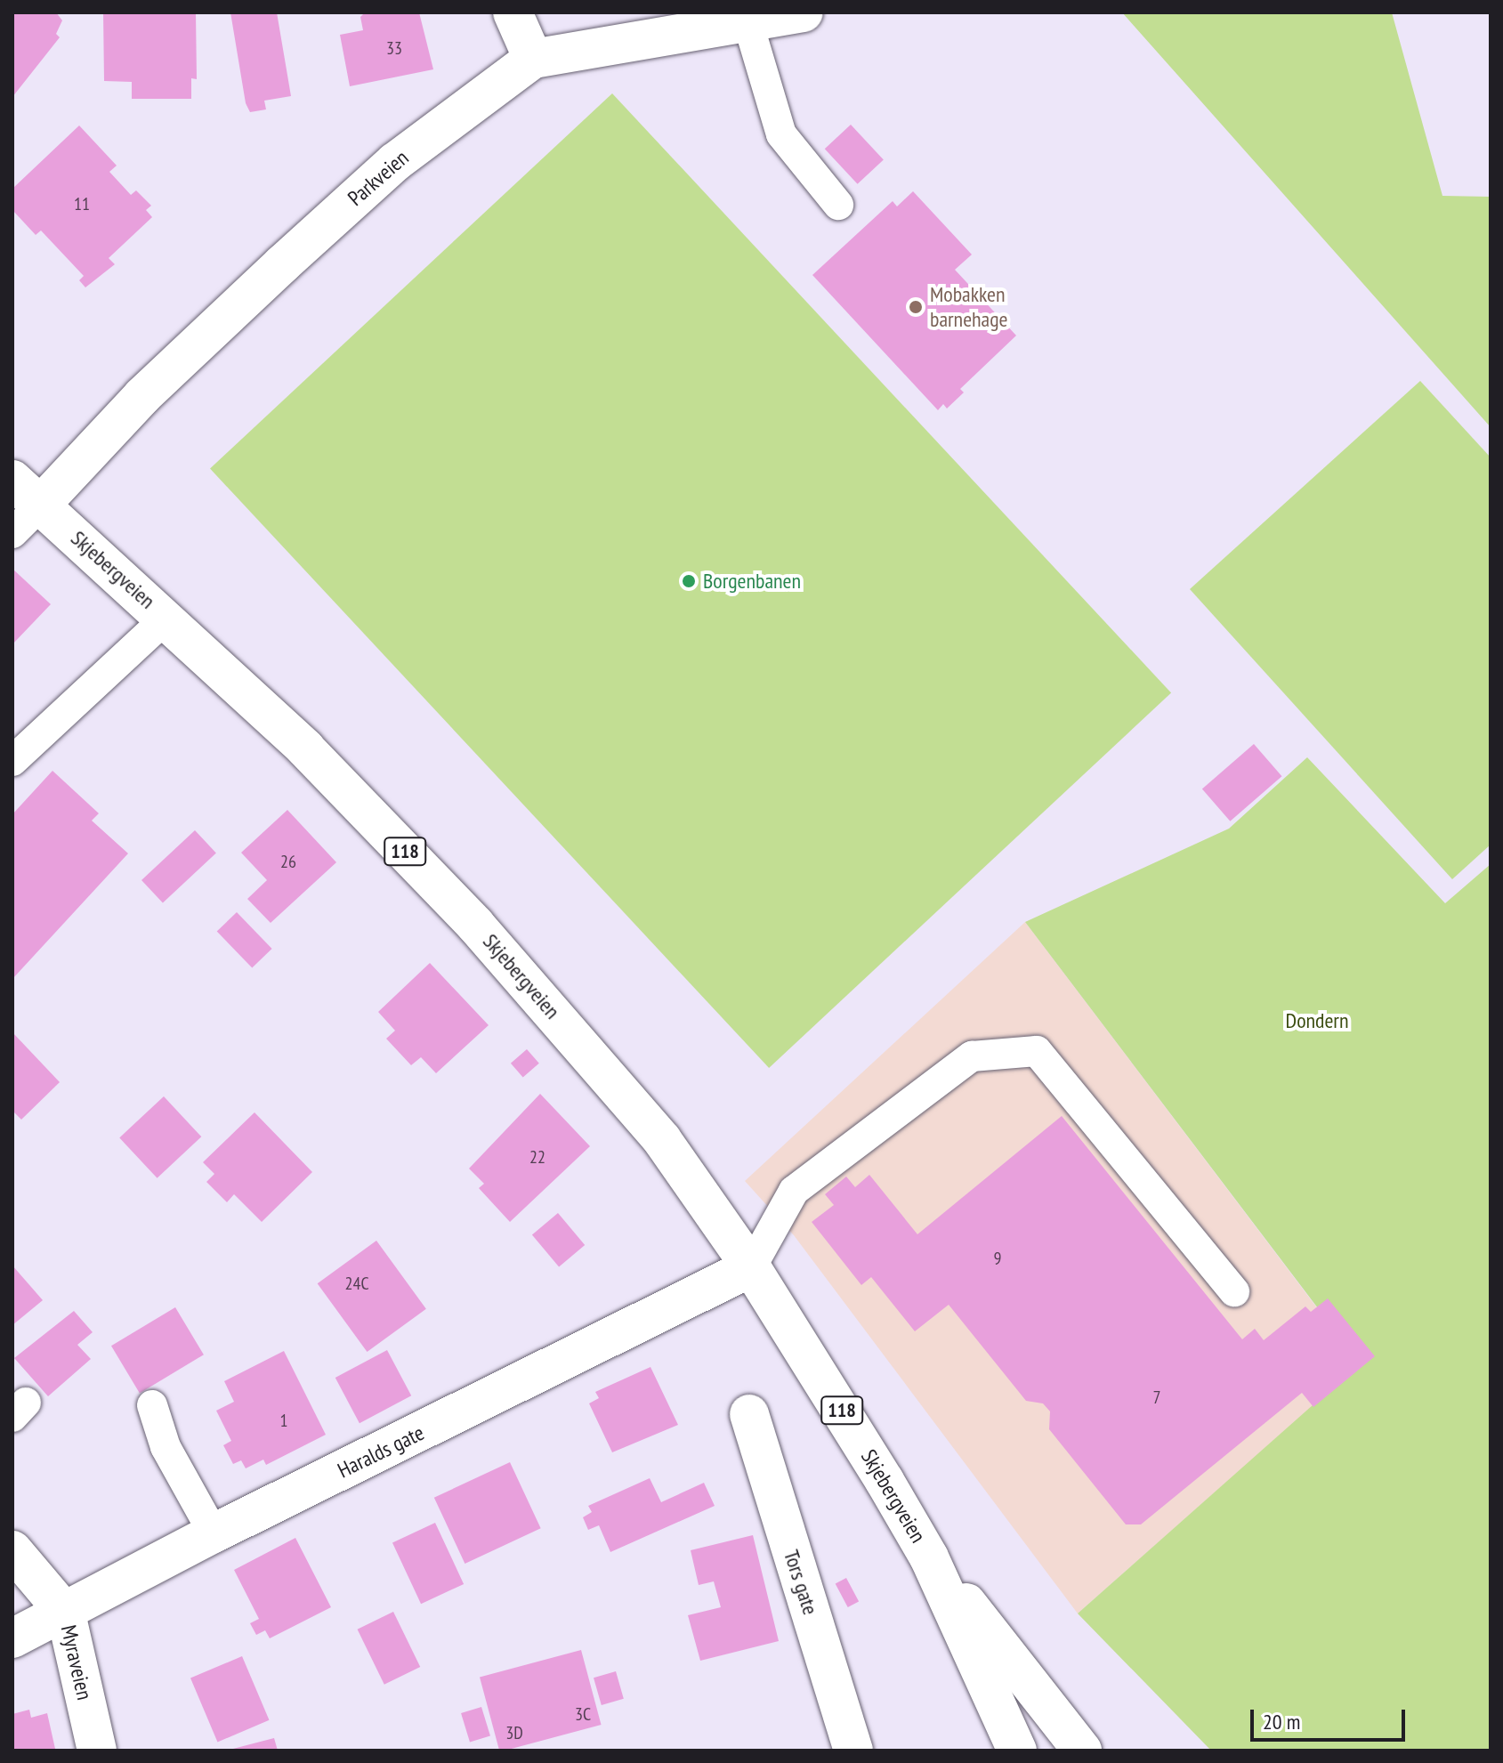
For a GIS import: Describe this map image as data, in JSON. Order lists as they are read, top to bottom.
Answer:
{
  "streets": {
    "street": [
      "Parkveien",
      "Skjebergveien",
      "118",
      "Haralds gate",
      "Tors gate",
      "Myraveien"
    ]
  },
  "crossings": [
    ["Parkveien", "Skjebergveien"],
    ["Skjebergveien", "Haralds gate"],
    ["Haralds gate", "Myraveien"]
  ],
  "parks": ["Dondern"],
  "places": ["Mobakken barnehage", "Borgenbanen"],
  "house_numbers": [
    "33",
    "11",
    "26",
    "22",
    "9",
    "24C",
    "7",
    "1",
    "3C",
    "3D"
  ],
  "scale_bar": "20 m"
}
